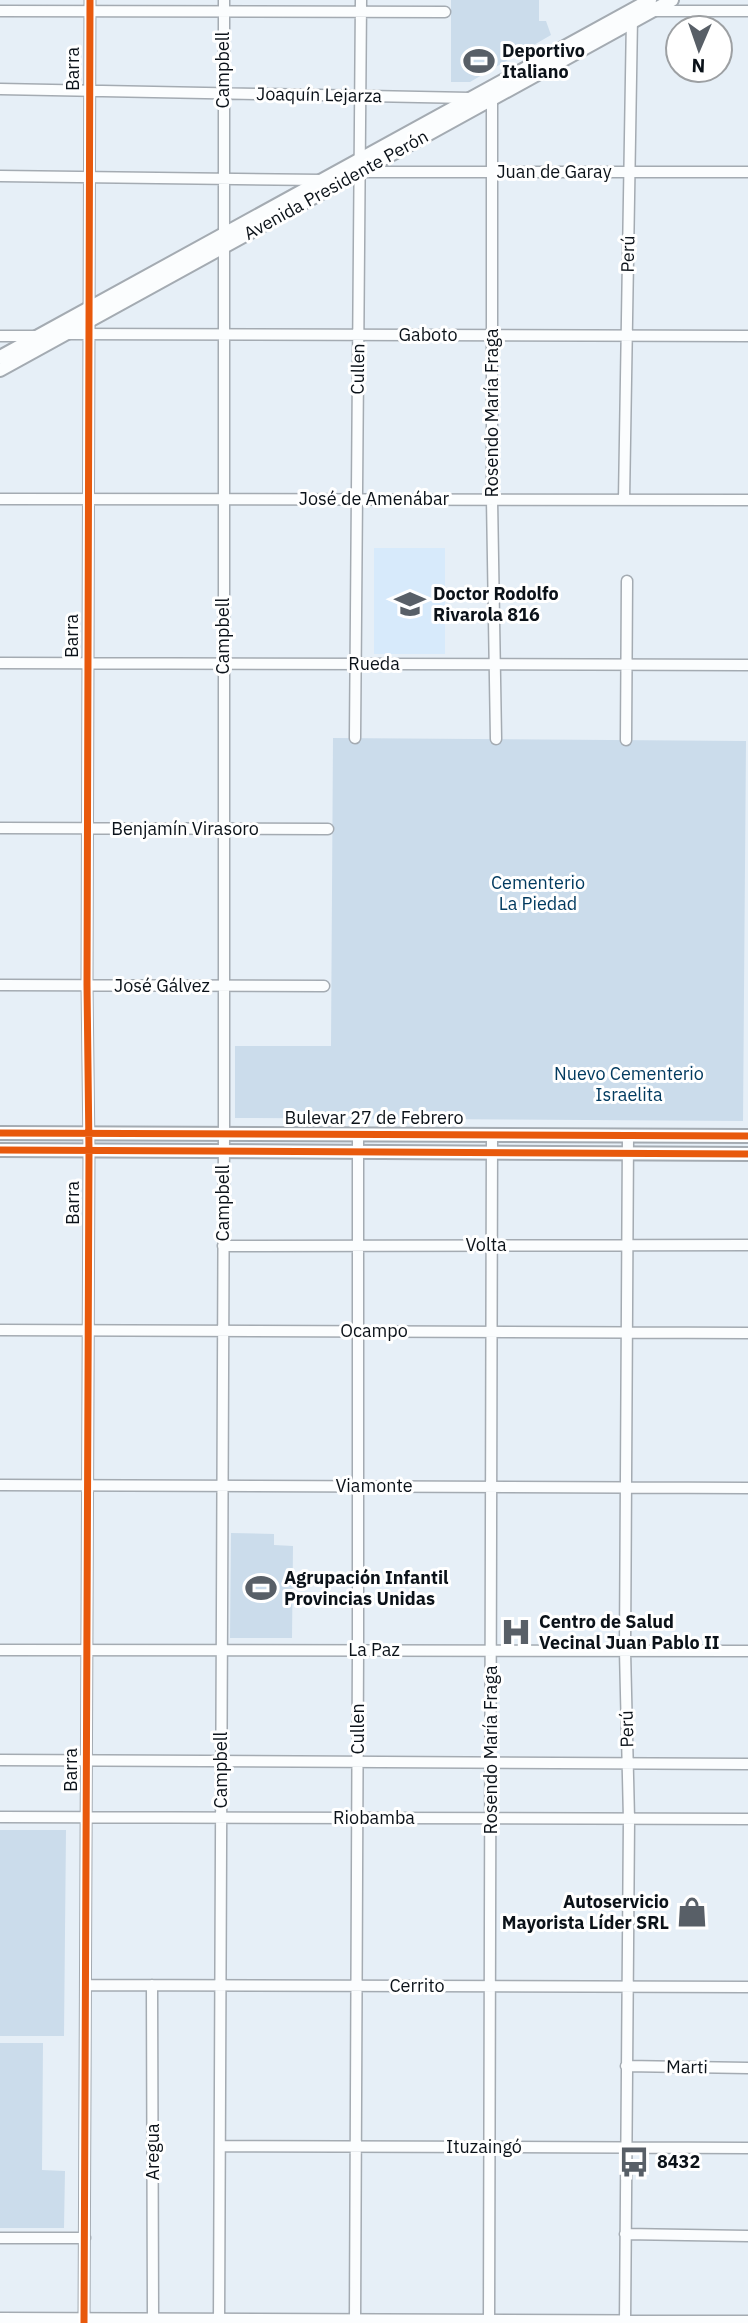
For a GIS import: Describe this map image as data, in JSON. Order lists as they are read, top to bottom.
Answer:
{
  "streets": {
    "main road": ["Avenida Presidente Perón", "Bulevar 27 de Febrero"],
    "street": [
      "Barra",
      "Campbell",
      "Joaquín Lejarza",
      "Juan de Garay",
      "Perú",
      "Gaboto",
      "Cullen",
      "Rosendo María Fraga",
      "José de Amenábar",
      "Rueda",
      "Benjamín Virasoro",
      "José Gálvez",
      "Volta",
      "Ocampo",
      "Viamonte",
      "La Paz",
      "Riobamba",
      "Cerrito",
      "Marti",
      "Ituzaingó",
      "Aregua"
    ]
  },
  "crossings": [
    ["Barra", "Joaquín Lejarza"],
    ["Barra", "Avenida Presidente Perón"],
    ["Barra", "Gaboto"],
    ["Barra", "José de Amenábar"],
    ["Barra", "Rueda"],
    ["Barra", "Benjamín Virasoro"],
    ["Barra", "José Gálvez"],
    ["Barra", "Bulevar 27 de Febrero"],
    ["Barra", "Ocampo"],
    ["Barra", "Viamonte"],
    ["Barra", "La Paz"],
    ["Barra", "Riobamba"],
    ["Barra", "Cerrito"],
    ["Campbell", "Joaquín Lejarza"],
    ["Campbell", "Avenida Presidente Perón"],
    ["Campbell", "Gaboto"],
    ["Campbell", "José de Amenábar"],
    ["Campbell", "Rueda"],
    ["Campbell", "Benjamín Virasoro"],
    ["Campbell", "José Gálvez"],
    ["Campbell", "Bulevar 27 de Febrero"],
    ["Campbell", "Volta"],
    ["Campbell", "Ocampo"],
    ["Campbell", "Viamonte"],
    ["Campbell", "La Paz"],
    ["Campbell", "Riobamba"],
    ["Campbell", "Cerrito"],
    ["Campbell", "Ituzaingó"],
    ["Joaquín Lejarza", "Avenida Presidente Perón"],
    ["Joaquín Lejarza", "Cullen"],
    ["Juan de Garay", "Avenida Presidente Perón"],
    ["Juan de Garay", "Perú"],
    ["Juan de Garay", "Cullen"],
    ["Juan de Garay", "Rosendo María Fraga"],
    ["Avenida Presidente Perón", "Perú"],
    ["Avenida Presidente Perón", "Gaboto"],
    ["Avenida Presidente Perón", "Cullen"],
    ["Avenida Presidente Perón", "Rosendo María Fraga"],
    ["Perú", "Gaboto"],
    ["Perú", "José de Amenábar"],
    ["Perú", "Bulevar 27 de Febrero"],
    ["Perú", "Volta"],
    ["Perú", "Ocampo"],
    ["Perú", "Viamonte"],
    ["Perú", "La Paz"],
    ["Perú", "Riobamba"],
    ["Perú", "Cerrito"],
    ["Perú", "Marti"],
    ["Perú", "Ituzaingó"],
    ["Gaboto", "Cullen"],
    ["Gaboto", "Rosendo María Fraga"],
    ["Cullen", "José de Amenábar"],
    ["Cullen", "Rueda"],
    ["Cullen", "Bulevar 27 de Febrero"],
    ["Cullen", "Volta"],
    ["Cullen", "Ocampo"],
    ["Cullen", "Viamonte"],
    ["Cullen", "La Paz"],
    ["Cullen", "Riobamba"],
    ["Cullen", "Cerrito"],
    ["Cullen", "Ituzaingó"],
    ["Rosendo María Fraga", "José de Amenábar"],
    ["Rosendo María Fraga", "Rueda"],
    ["Rosendo María Fraga", "Bulevar 27 de Febrero"],
    ["Rosendo María Fraga", "Volta"],
    ["Rosendo María Fraga", "Ocampo"],
    ["Rosendo María Fraga", "Viamonte"],
    ["Rosendo María Fraga", "La Paz"],
    ["Rosendo María Fraga", "Riobamba"],
    ["Rosendo María Fraga", "Cerrito"],
    ["Rosendo María Fraga", "Ituzaingó"],
    ["Cerrito", "Aregua"]
  ],
  "parks": ["Cementerio La Piedad", "Nuevo Cementerio Israelita"],
  "places": {
    "sports": ["Deportivo Italiano", "Agrupación Infantil Provincias Unidas"],
    "school or university": ["Doctor Rodolfo Rivarola 816"],
    "hospital": ["Centro de Salud Vecinal Juan Pablo II"],
    "shop": ["Autoservicio Mayorista Líder SRL"],
    "bus stop": ["8432"]
  },
  "north": "bottom"
}
